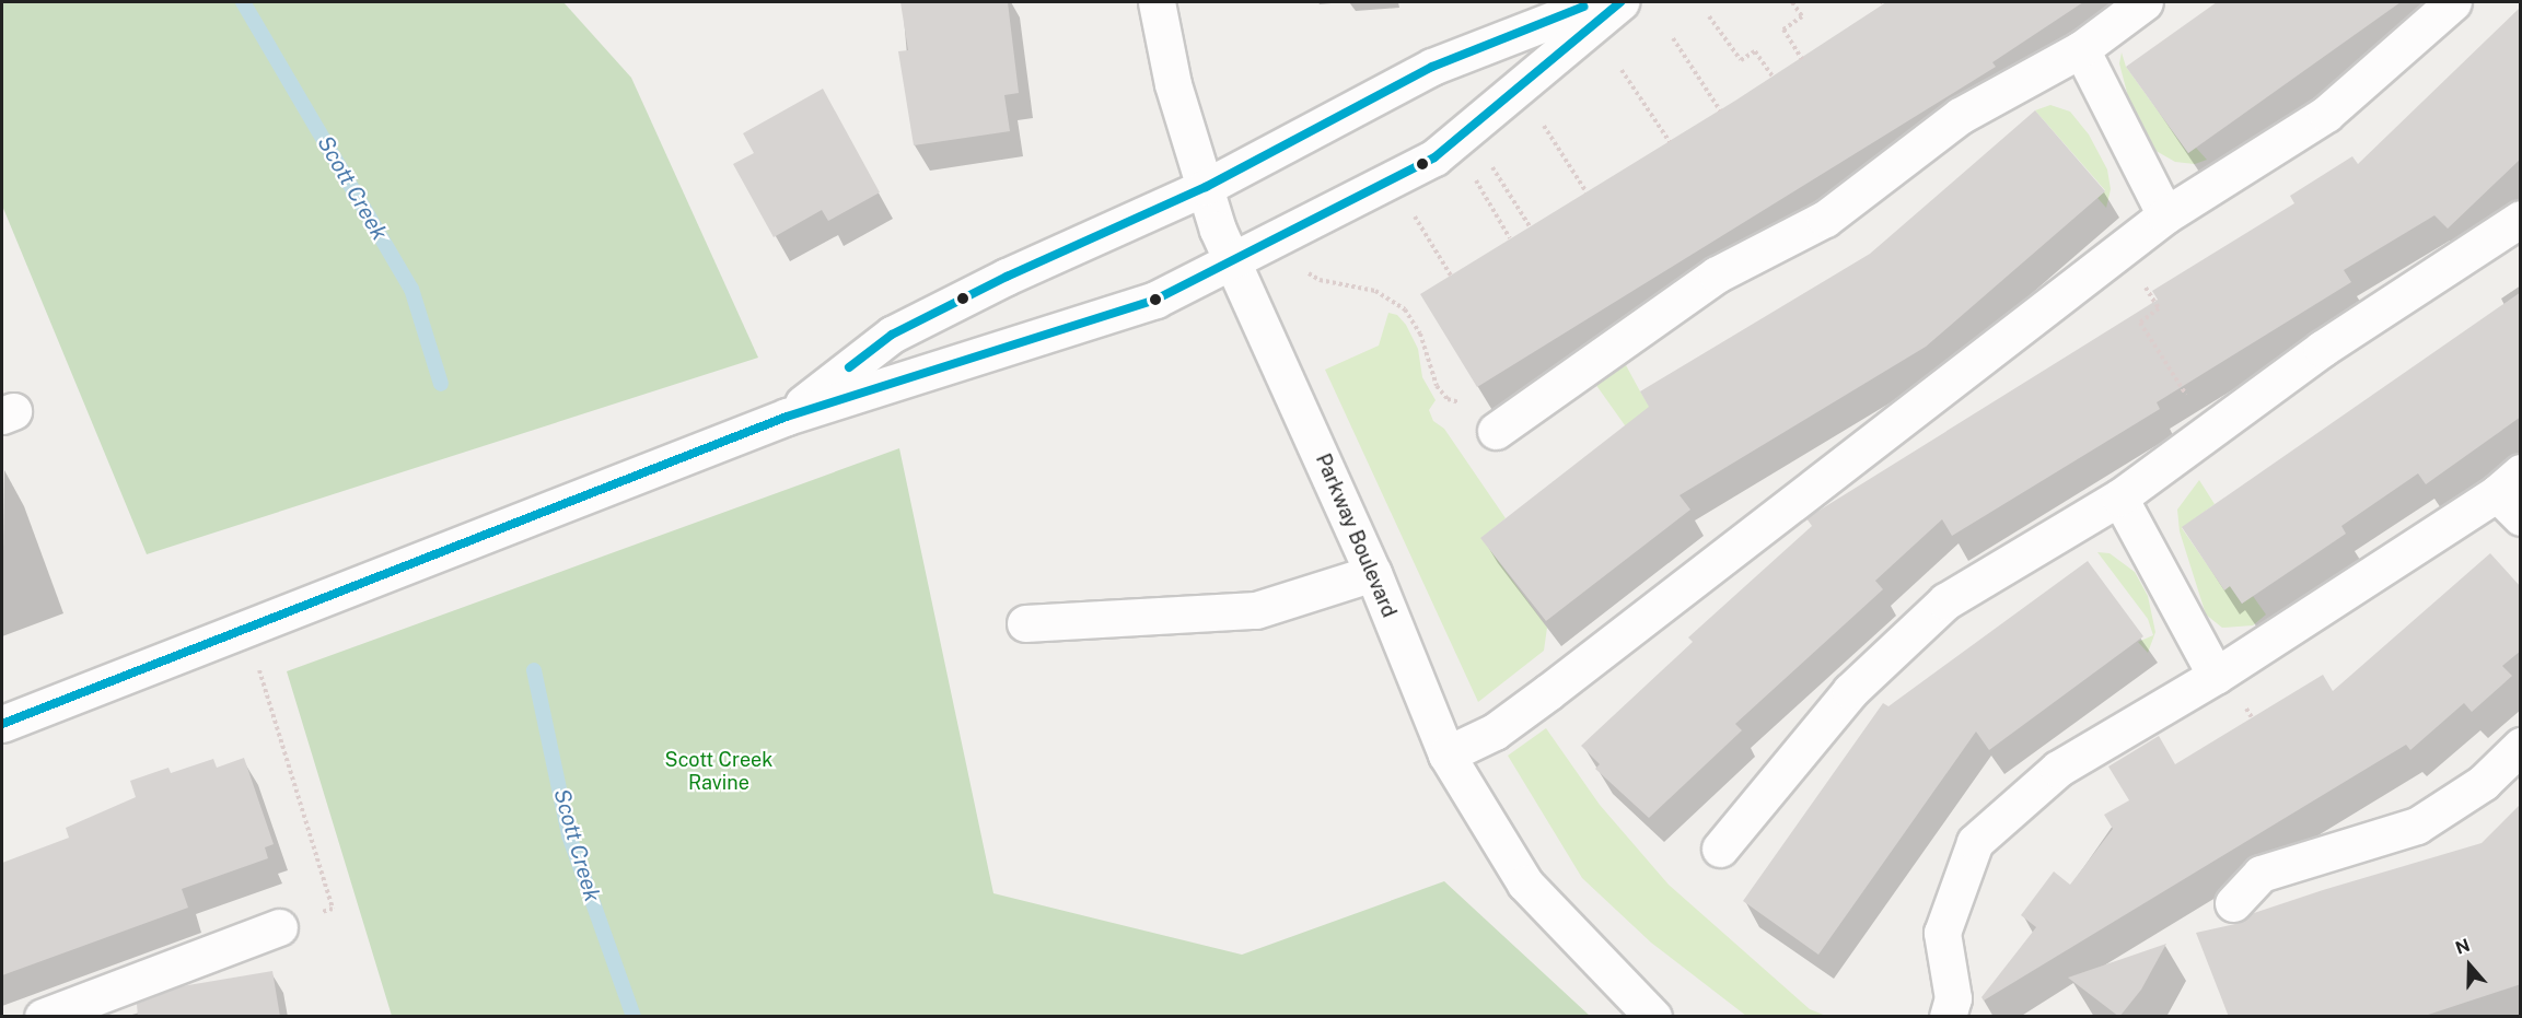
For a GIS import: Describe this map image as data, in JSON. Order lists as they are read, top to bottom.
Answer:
{
  "streets": {
    "street": ["Parkway Boulevard"]
  },
  "water": ["Scott Creek"],
  "parks": ["Scott Creek Ravine"],
  "north": "top"
}
